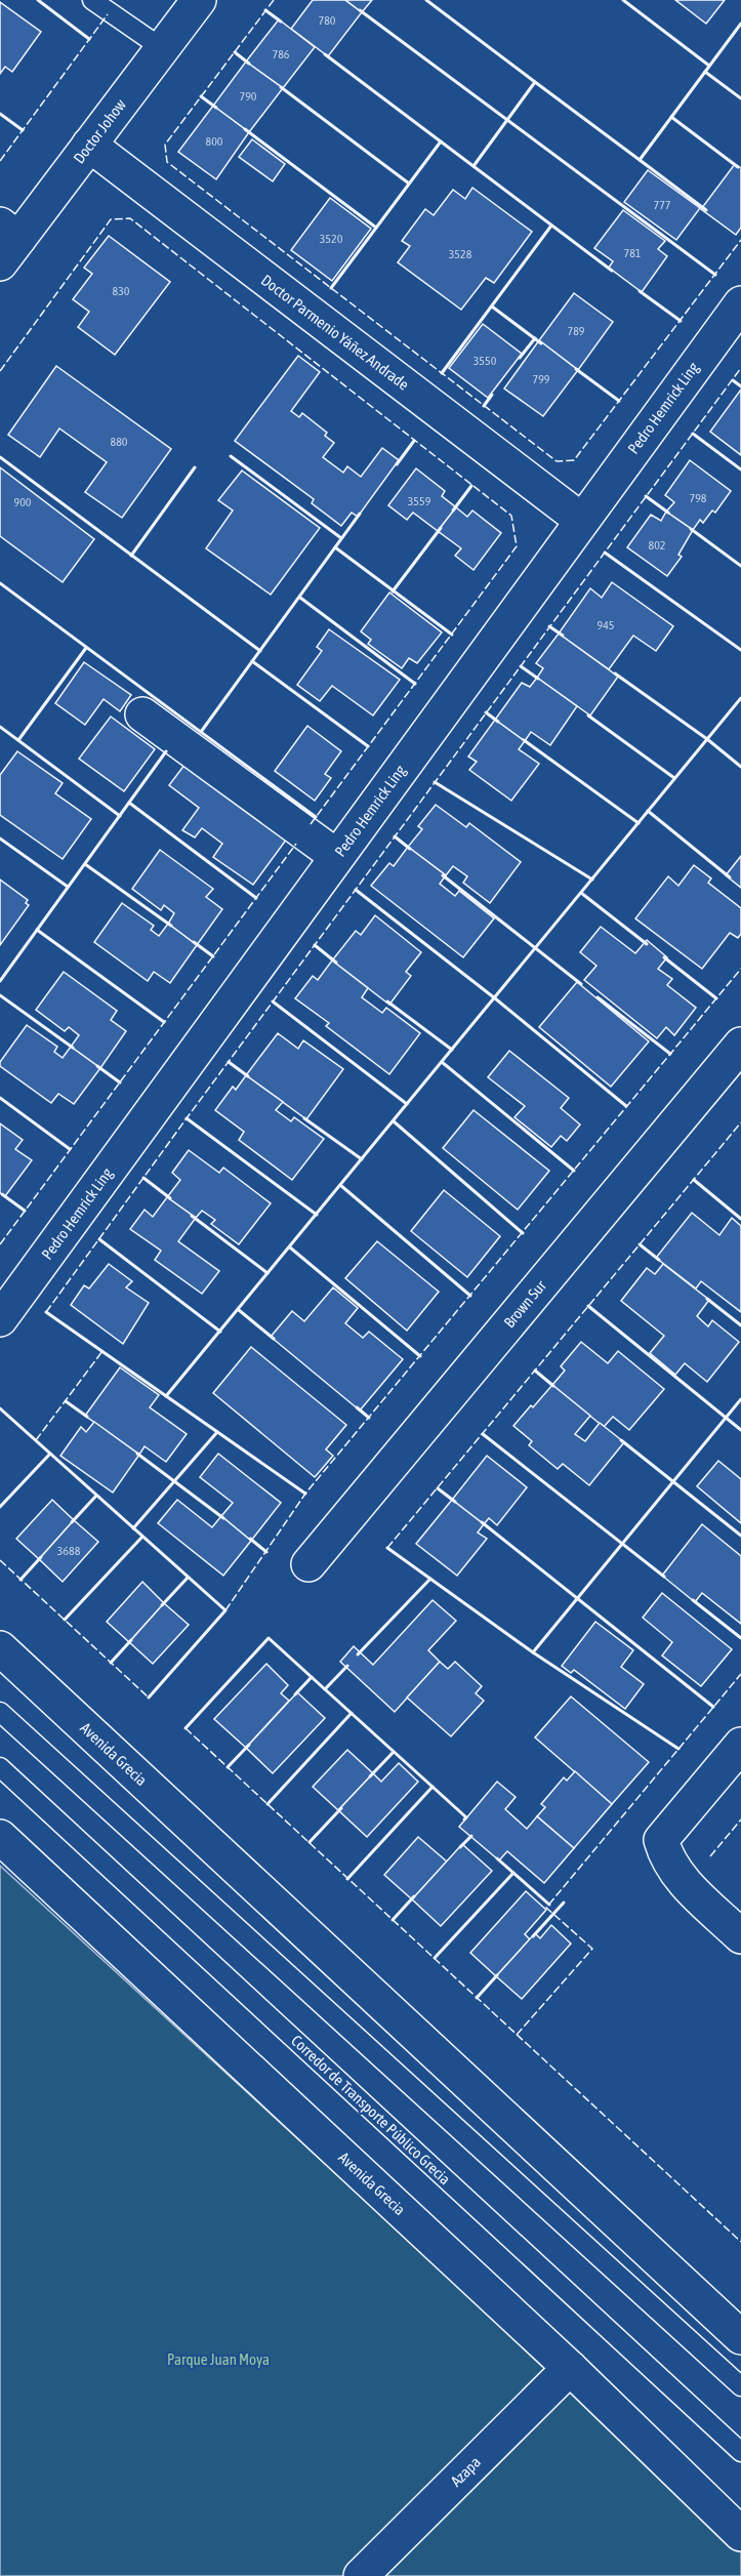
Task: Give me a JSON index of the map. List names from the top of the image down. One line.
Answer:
{"streets":{"street":["Doctor Johow","Doctor Parmenio Yáñez Andrade","Pedro Hemrick Ling","Brown Sur","Avenida Grecia","Azapa"],"lane":["Corredor de Transporte Público Grecia"]},"crossings":[["Doctor Johow","Doctor Parmenio Yáñez Andrade"],["Doctor Parmenio Yáñez Andrade","Pedro Hemrick Ling"],["Avenida Grecia","Azapa"]],"parks":["Parque Juan Moya"],"house_numbers":["780","786","790","800","777","3520","781","3528","830","789","3550","799","880","798","3559","900","802","945","3688"]}
